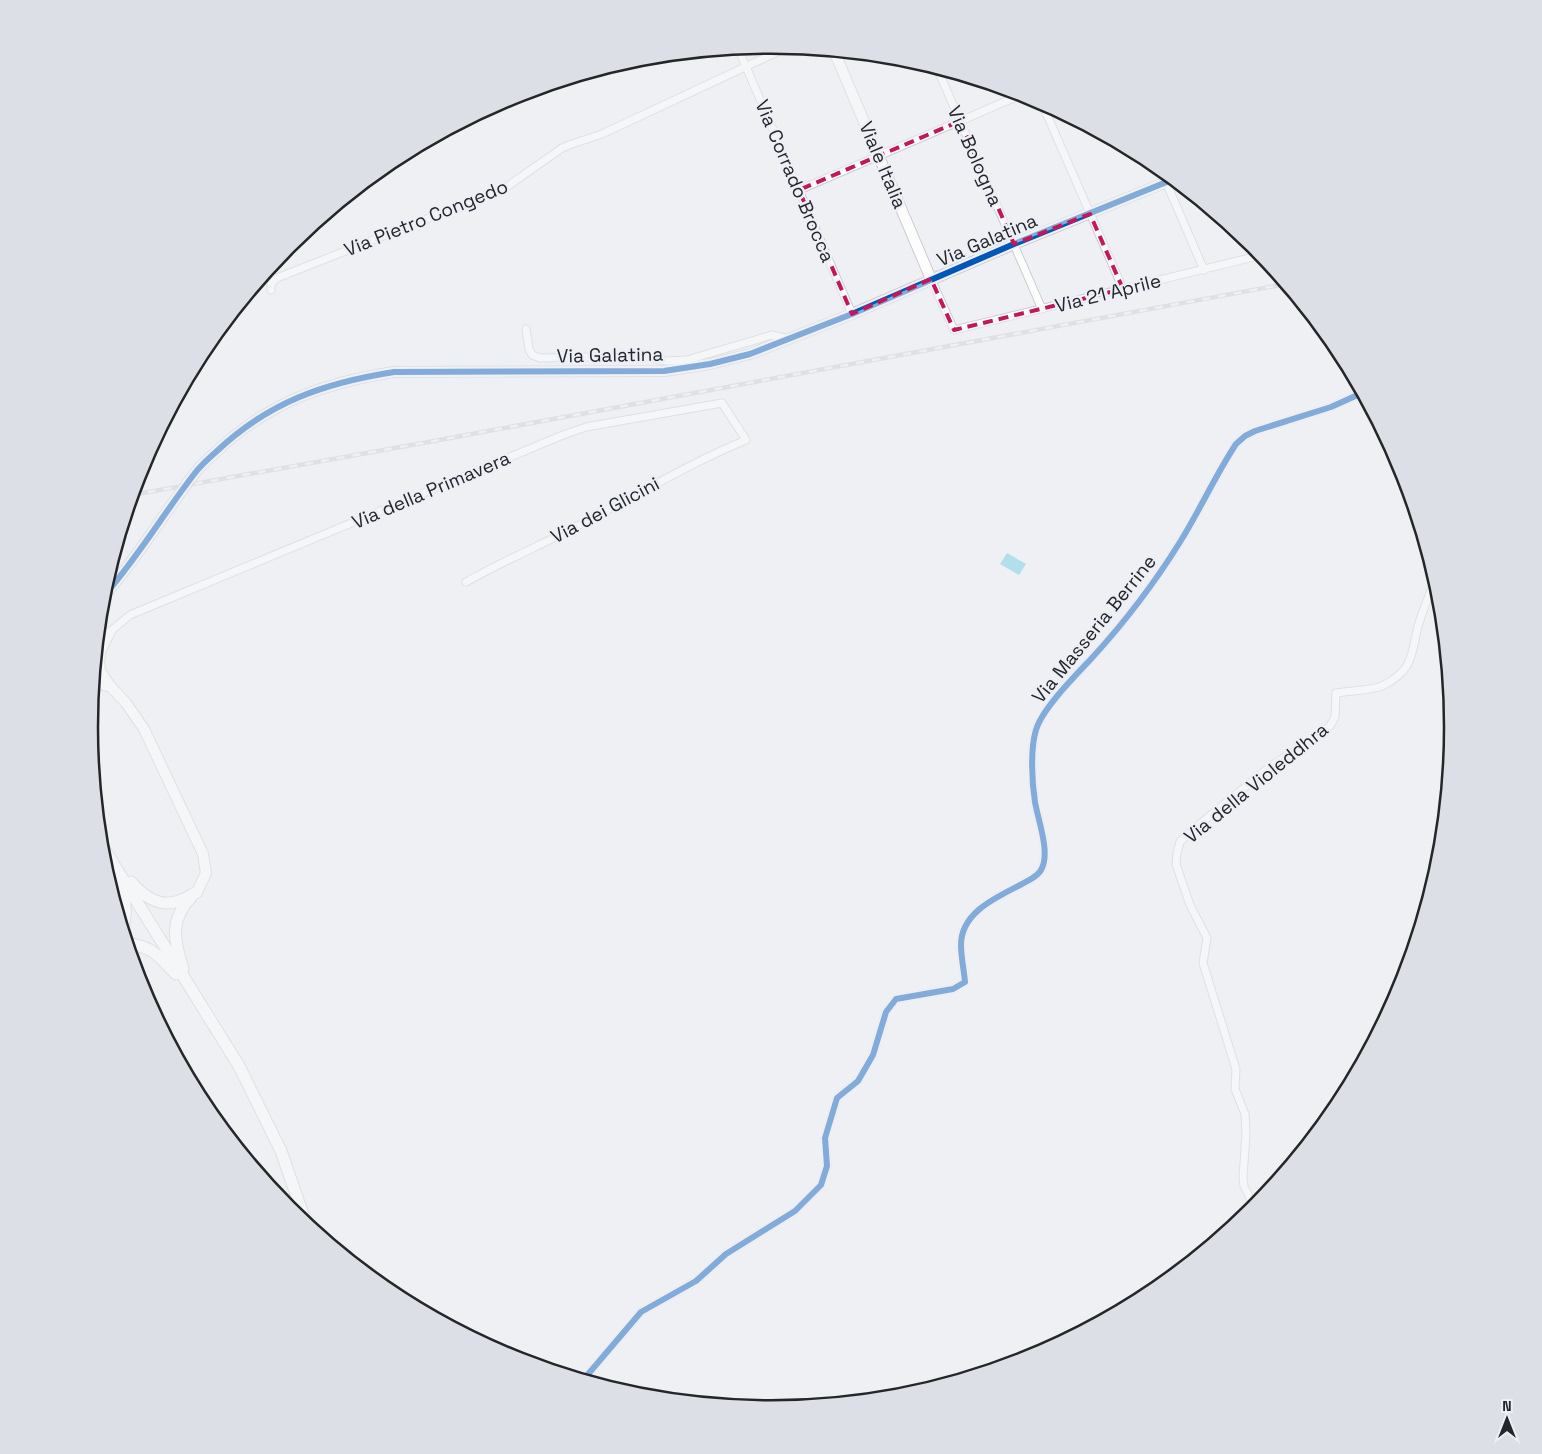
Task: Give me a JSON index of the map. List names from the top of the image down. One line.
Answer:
{"streets":{"street":["Via Bologna","Viale Italia","Via Corrado Brocca","Via Pietro Congedo","Via Galatina","Via 21 Aprile","Via della Primavera","Via dei Glicini","Via Masseria Berrine","Via della Violeddhra"]},"crossings":[["Via Bologna","Via Galatina"],["Via Bologna","Via 21 Aprile"],["Viale Italia","Via Galatina"],["Viale Italia","Via 21 Aprile"],["Via Corrado Brocca","Via Pietro Congedo"],["Via Corrado Brocca","Via Galatina"],["Via Galatina","Via 21 Aprile"],["Via della Primavera","Via dei Glicini"]],"north":"top"}
